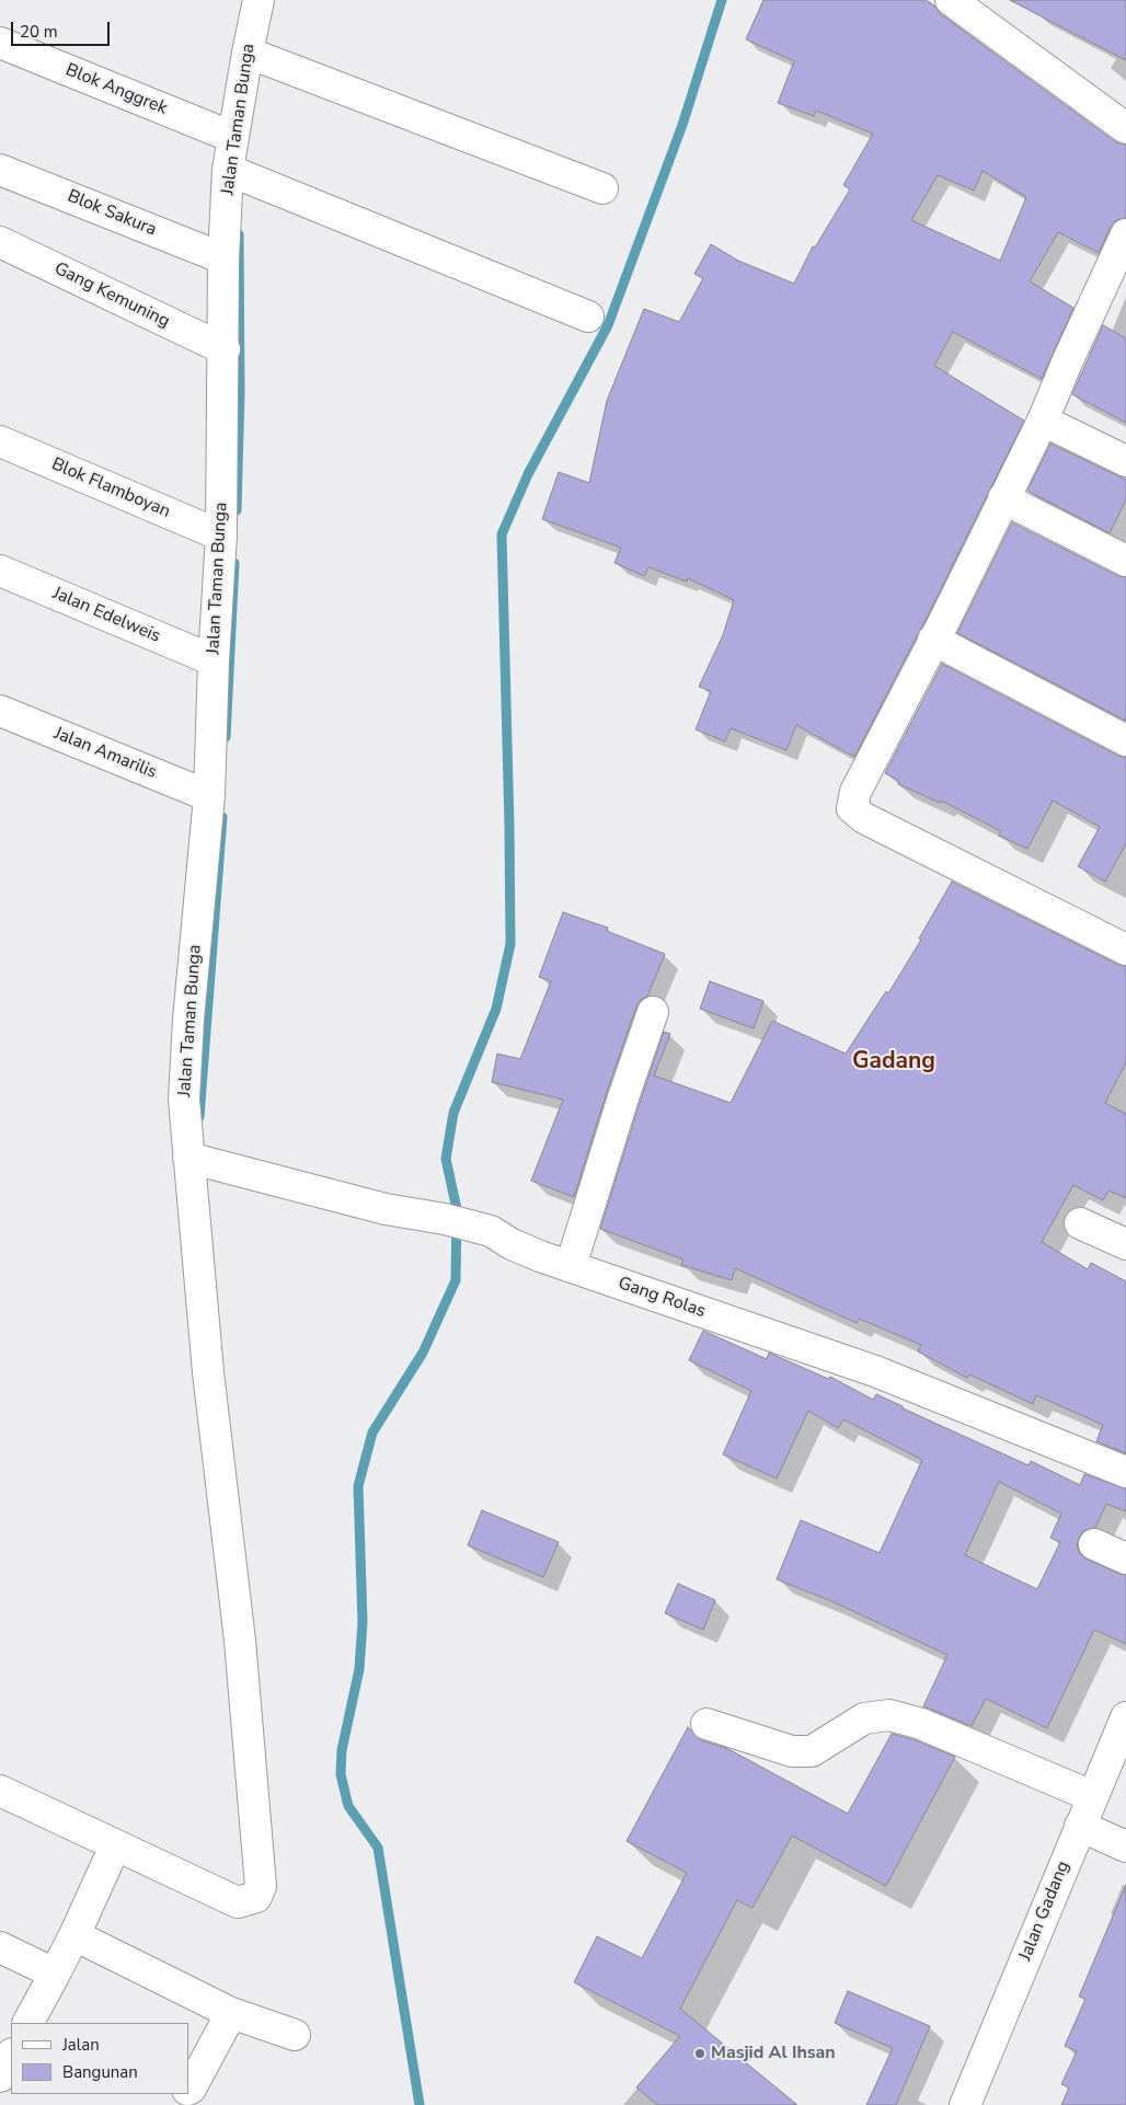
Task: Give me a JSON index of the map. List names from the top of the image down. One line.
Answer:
{"streets":{"main road":["Blok Anggrek","Jalan Taman Bunga","Blok Sakura","Gang Kemuning","Blok Flamboyan","Jalan Edelweis","Jalan Amarilis","Gang Rolas","Jalan Gadang"]},"crossings":[["Blok Anggrek","Jalan Taman Bunga"],["Jalan Taman Bunga","Blok Sakura"],["Jalan Taman Bunga","Gang Kemuning"],["Jalan Taman Bunga","Blok Flamboyan"],["Jalan Taman Bunga","Jalan Edelweis"],["Jalan Taman Bunga","Jalan Amarilis"],["Jalan Taman Bunga","Gang Rolas"]],"districts":["Gadang"],"places":["Masjid Al Ihsan"],"legend":["Jalan","Bangunan"],"scale_bar":"20 m"}
